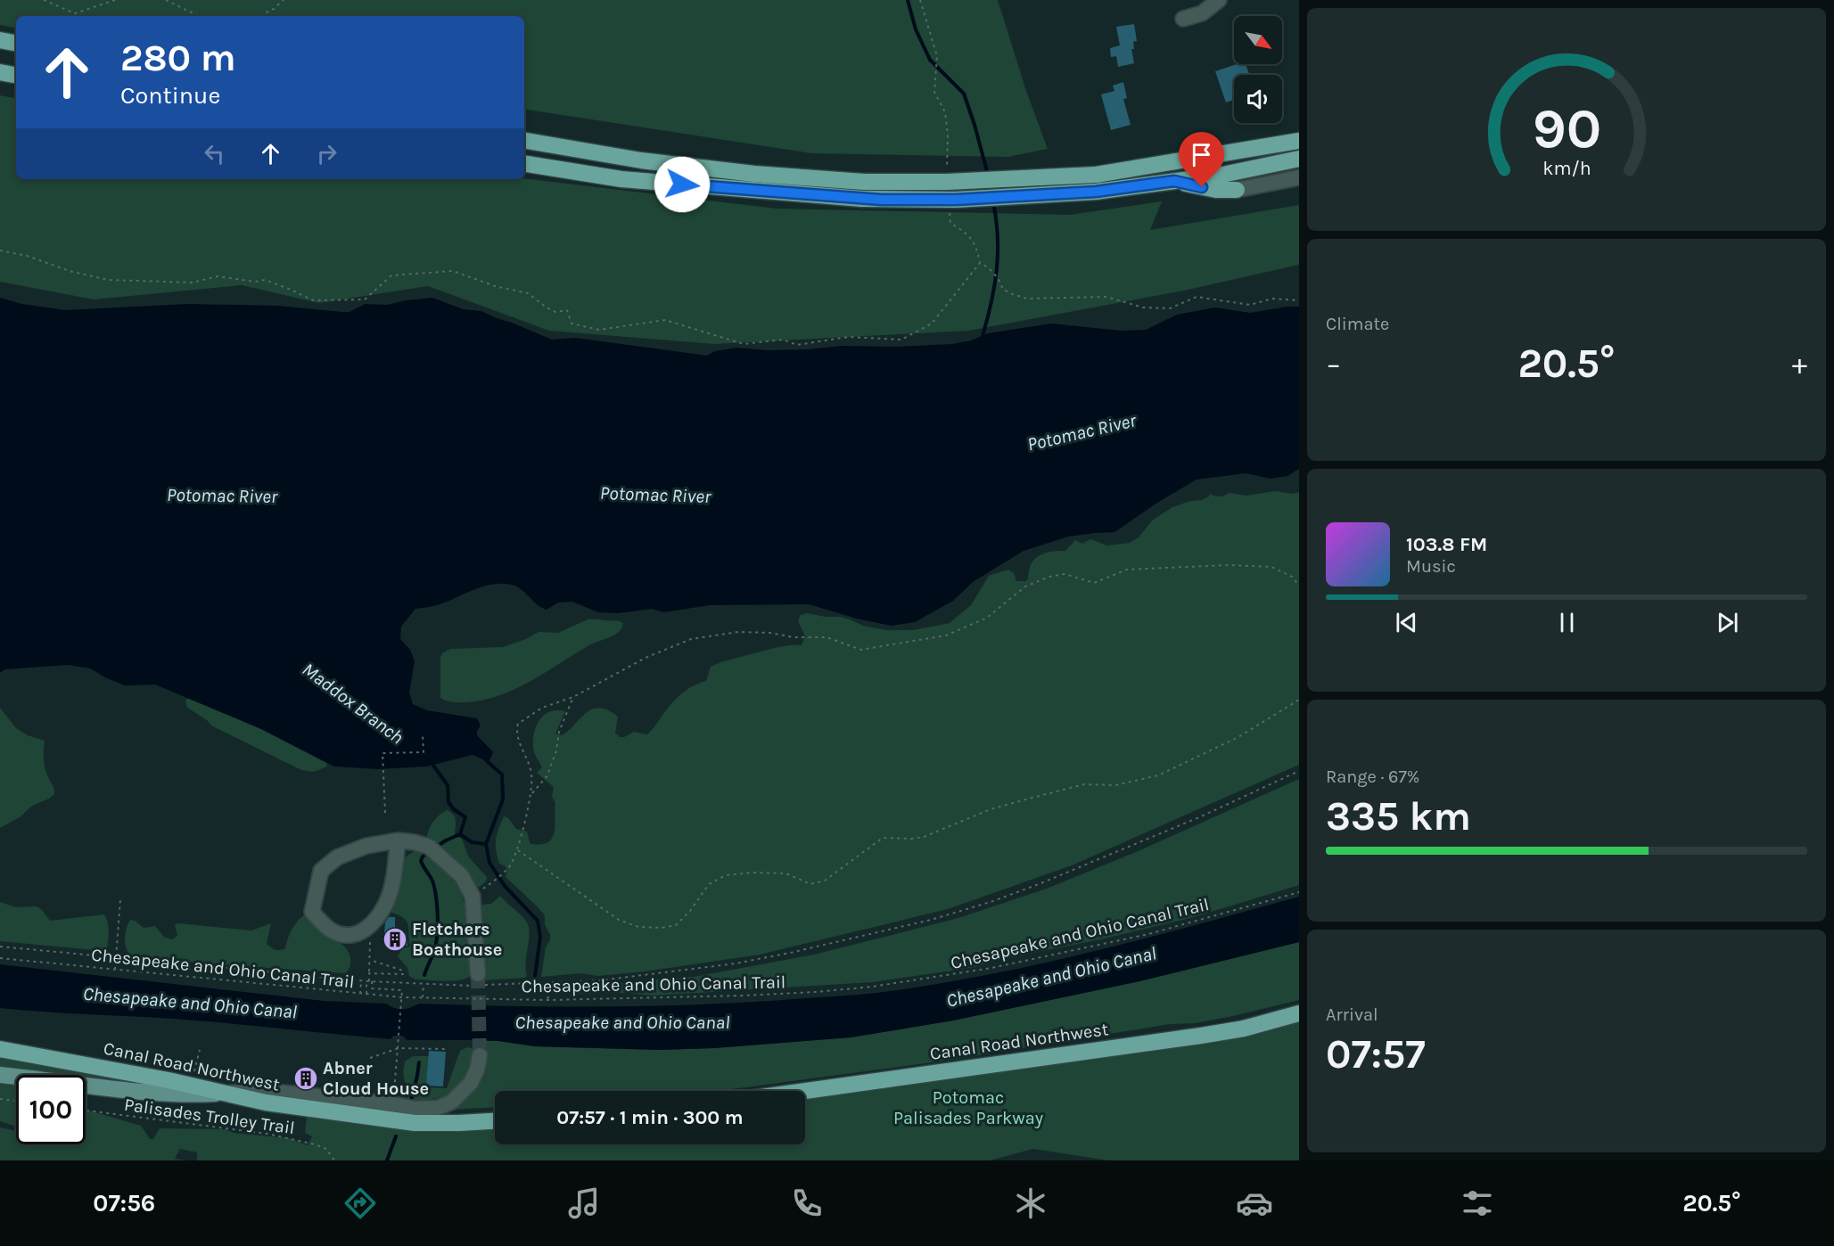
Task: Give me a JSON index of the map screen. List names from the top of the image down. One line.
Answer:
{"streets":{"highway":["Canal Road Northwest"],"path":["Chesapeake and Ohio Canal Trail","Palisades Trolley Trail"]},"water":["Potomac River","Maddox Branch","Chesapeake and Ohio Canal"],"parks":["Potomac Palisades Parkway"],"places":{"building":["Fletchers Boathouse","Abner Cloud House"]},"north":"bottom right","page":{"turn":["280 m","Continue"],"tile":["Climate",["Range · 67%","335 km"],["Arrival","07:57"]],"heat":["−","20.5°","+"],"song":["103.8 FM","Music"],"limit":"100","trip":"07:57 · 1 min · 300 m","tabs":["07:56","20.5°"],"gauge":["90","km/h"]}}
